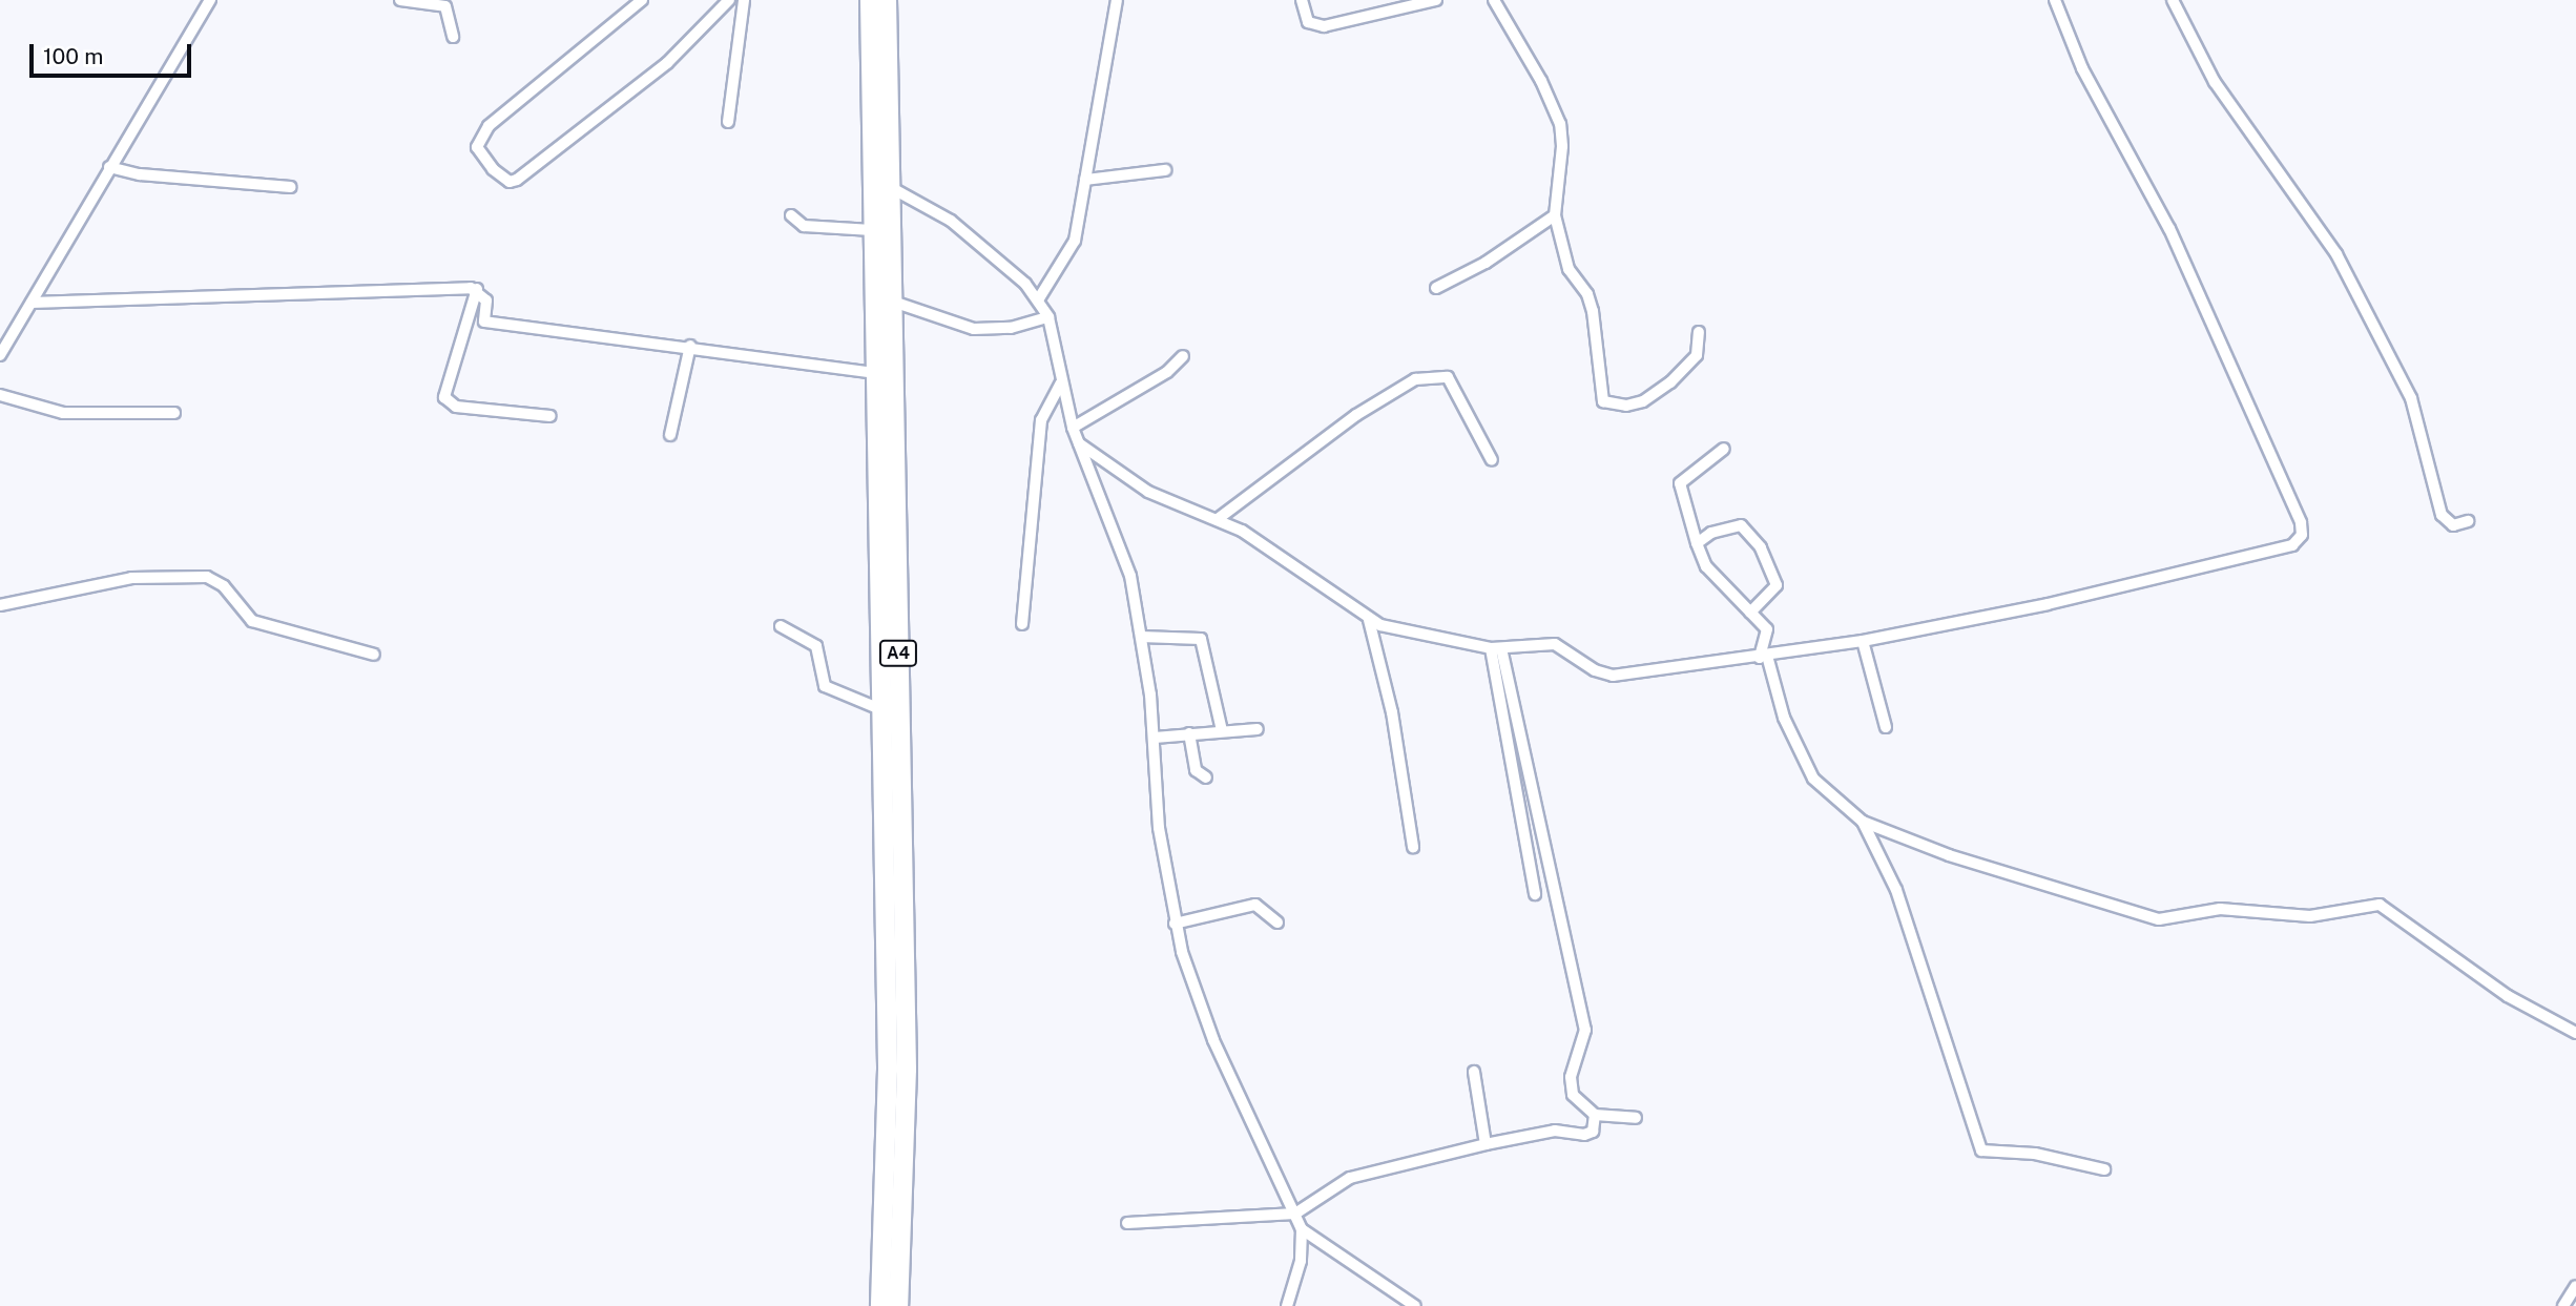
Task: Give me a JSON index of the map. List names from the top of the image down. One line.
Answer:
{"streets":{"highway":["A4"]},"scale_bar":"100 m"}
